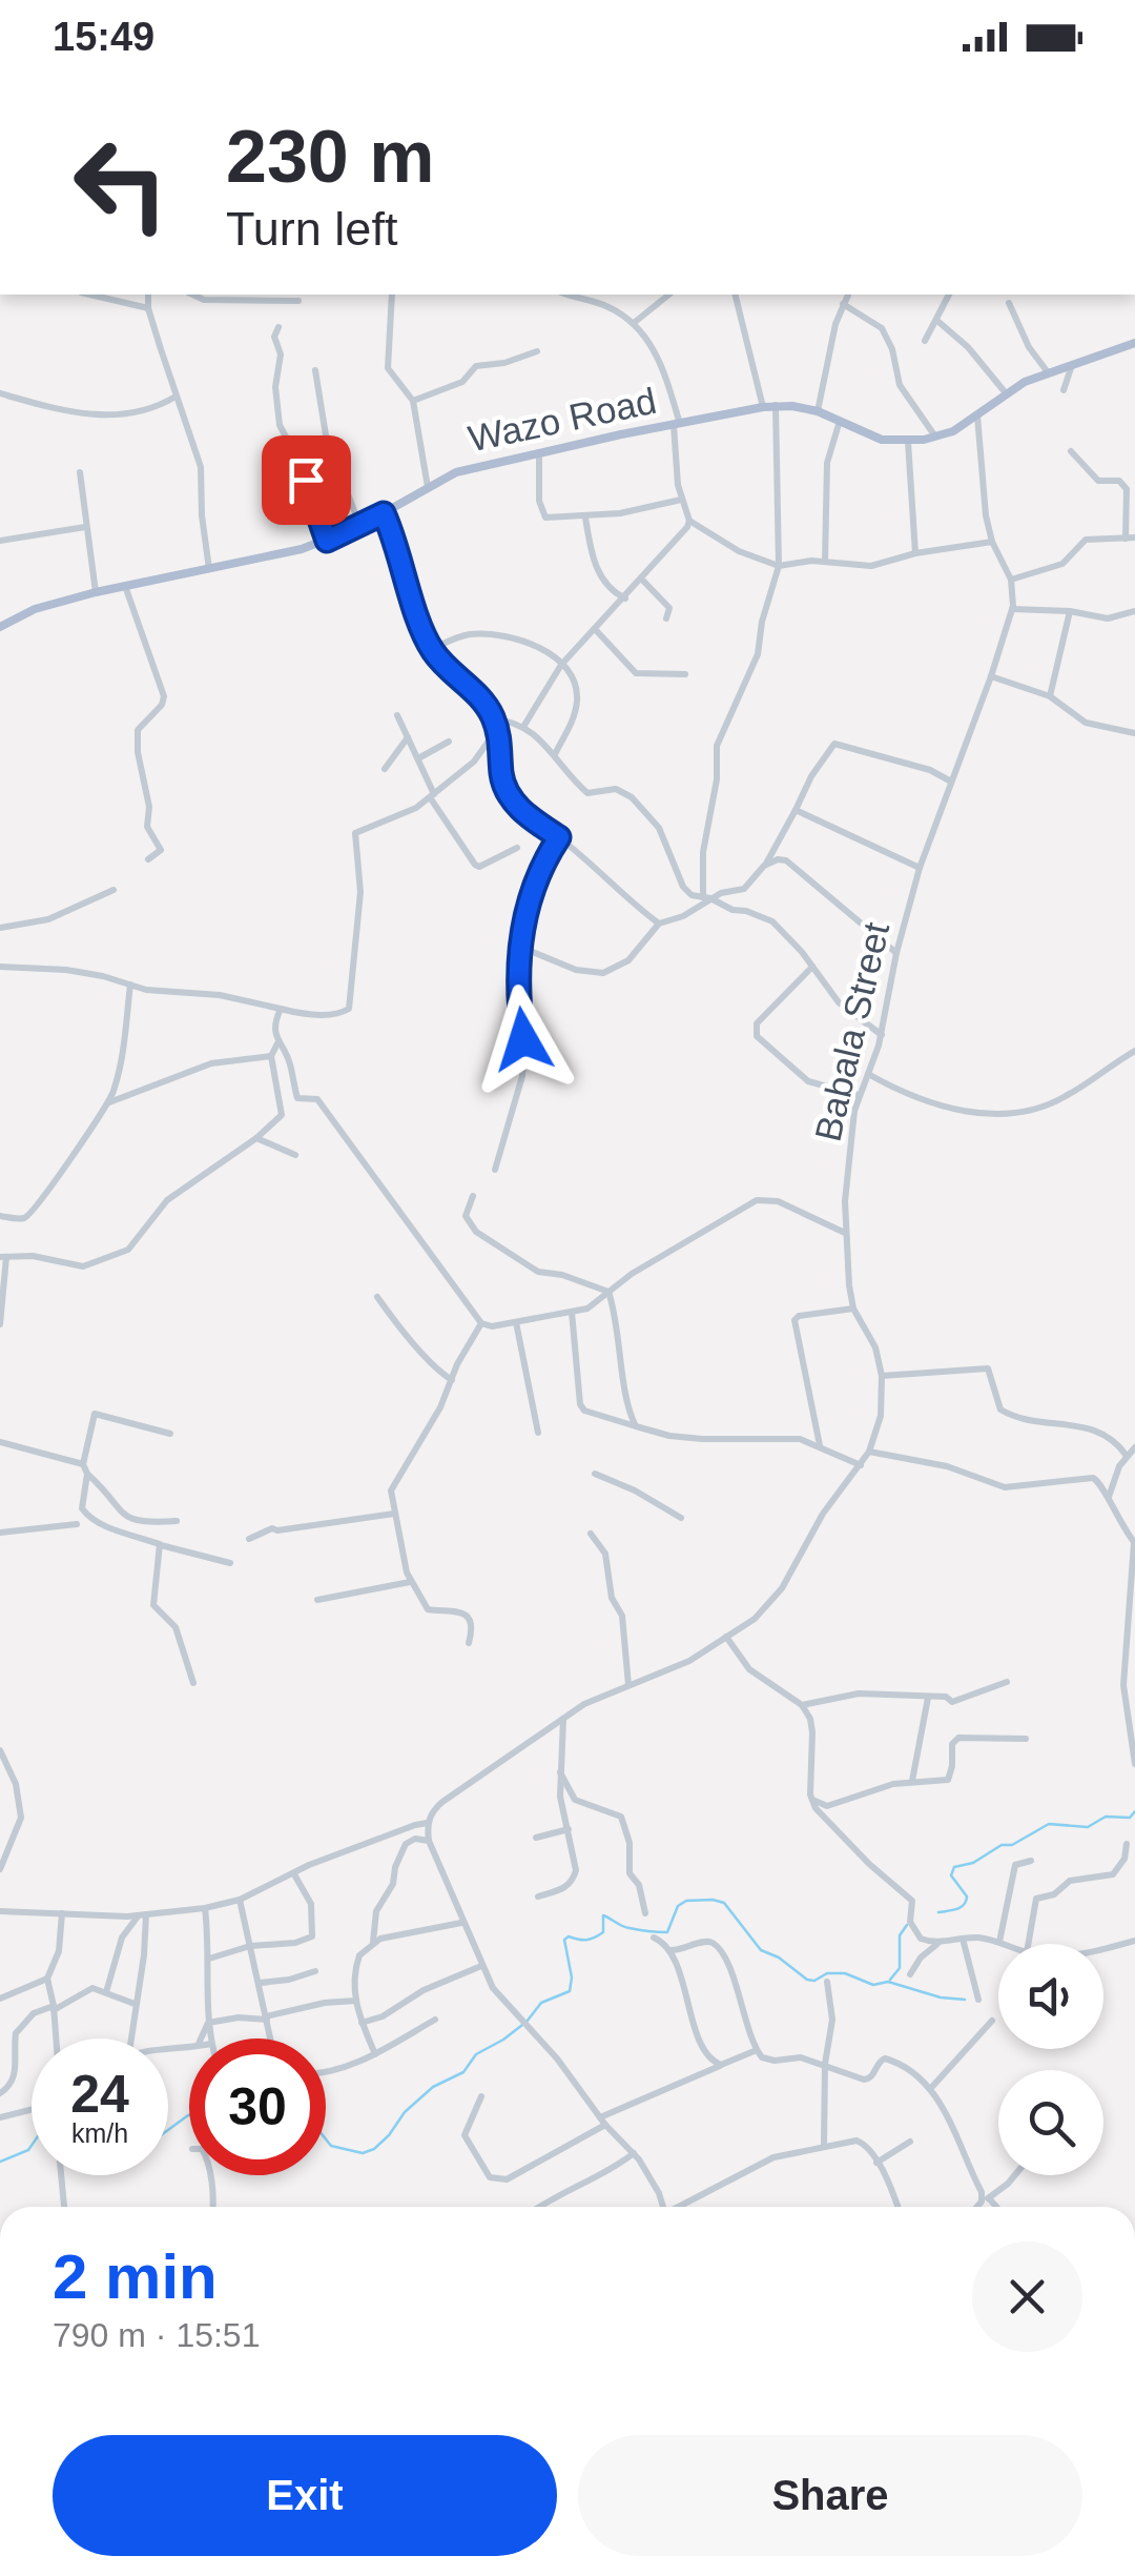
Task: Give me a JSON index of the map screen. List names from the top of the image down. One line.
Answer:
{"streets":{"main road":["Wazo Road"],"street":["Babala Street"]},"crossings":[["Wazo Road","Babala Street"]],"page":{"status":"15:49","turn":["230 m","Turn left"],"speed":"24 km/h","limit":"30","heading":["2 min","790 m · 15:51"],"buttons":["Exit","Share"]}}
